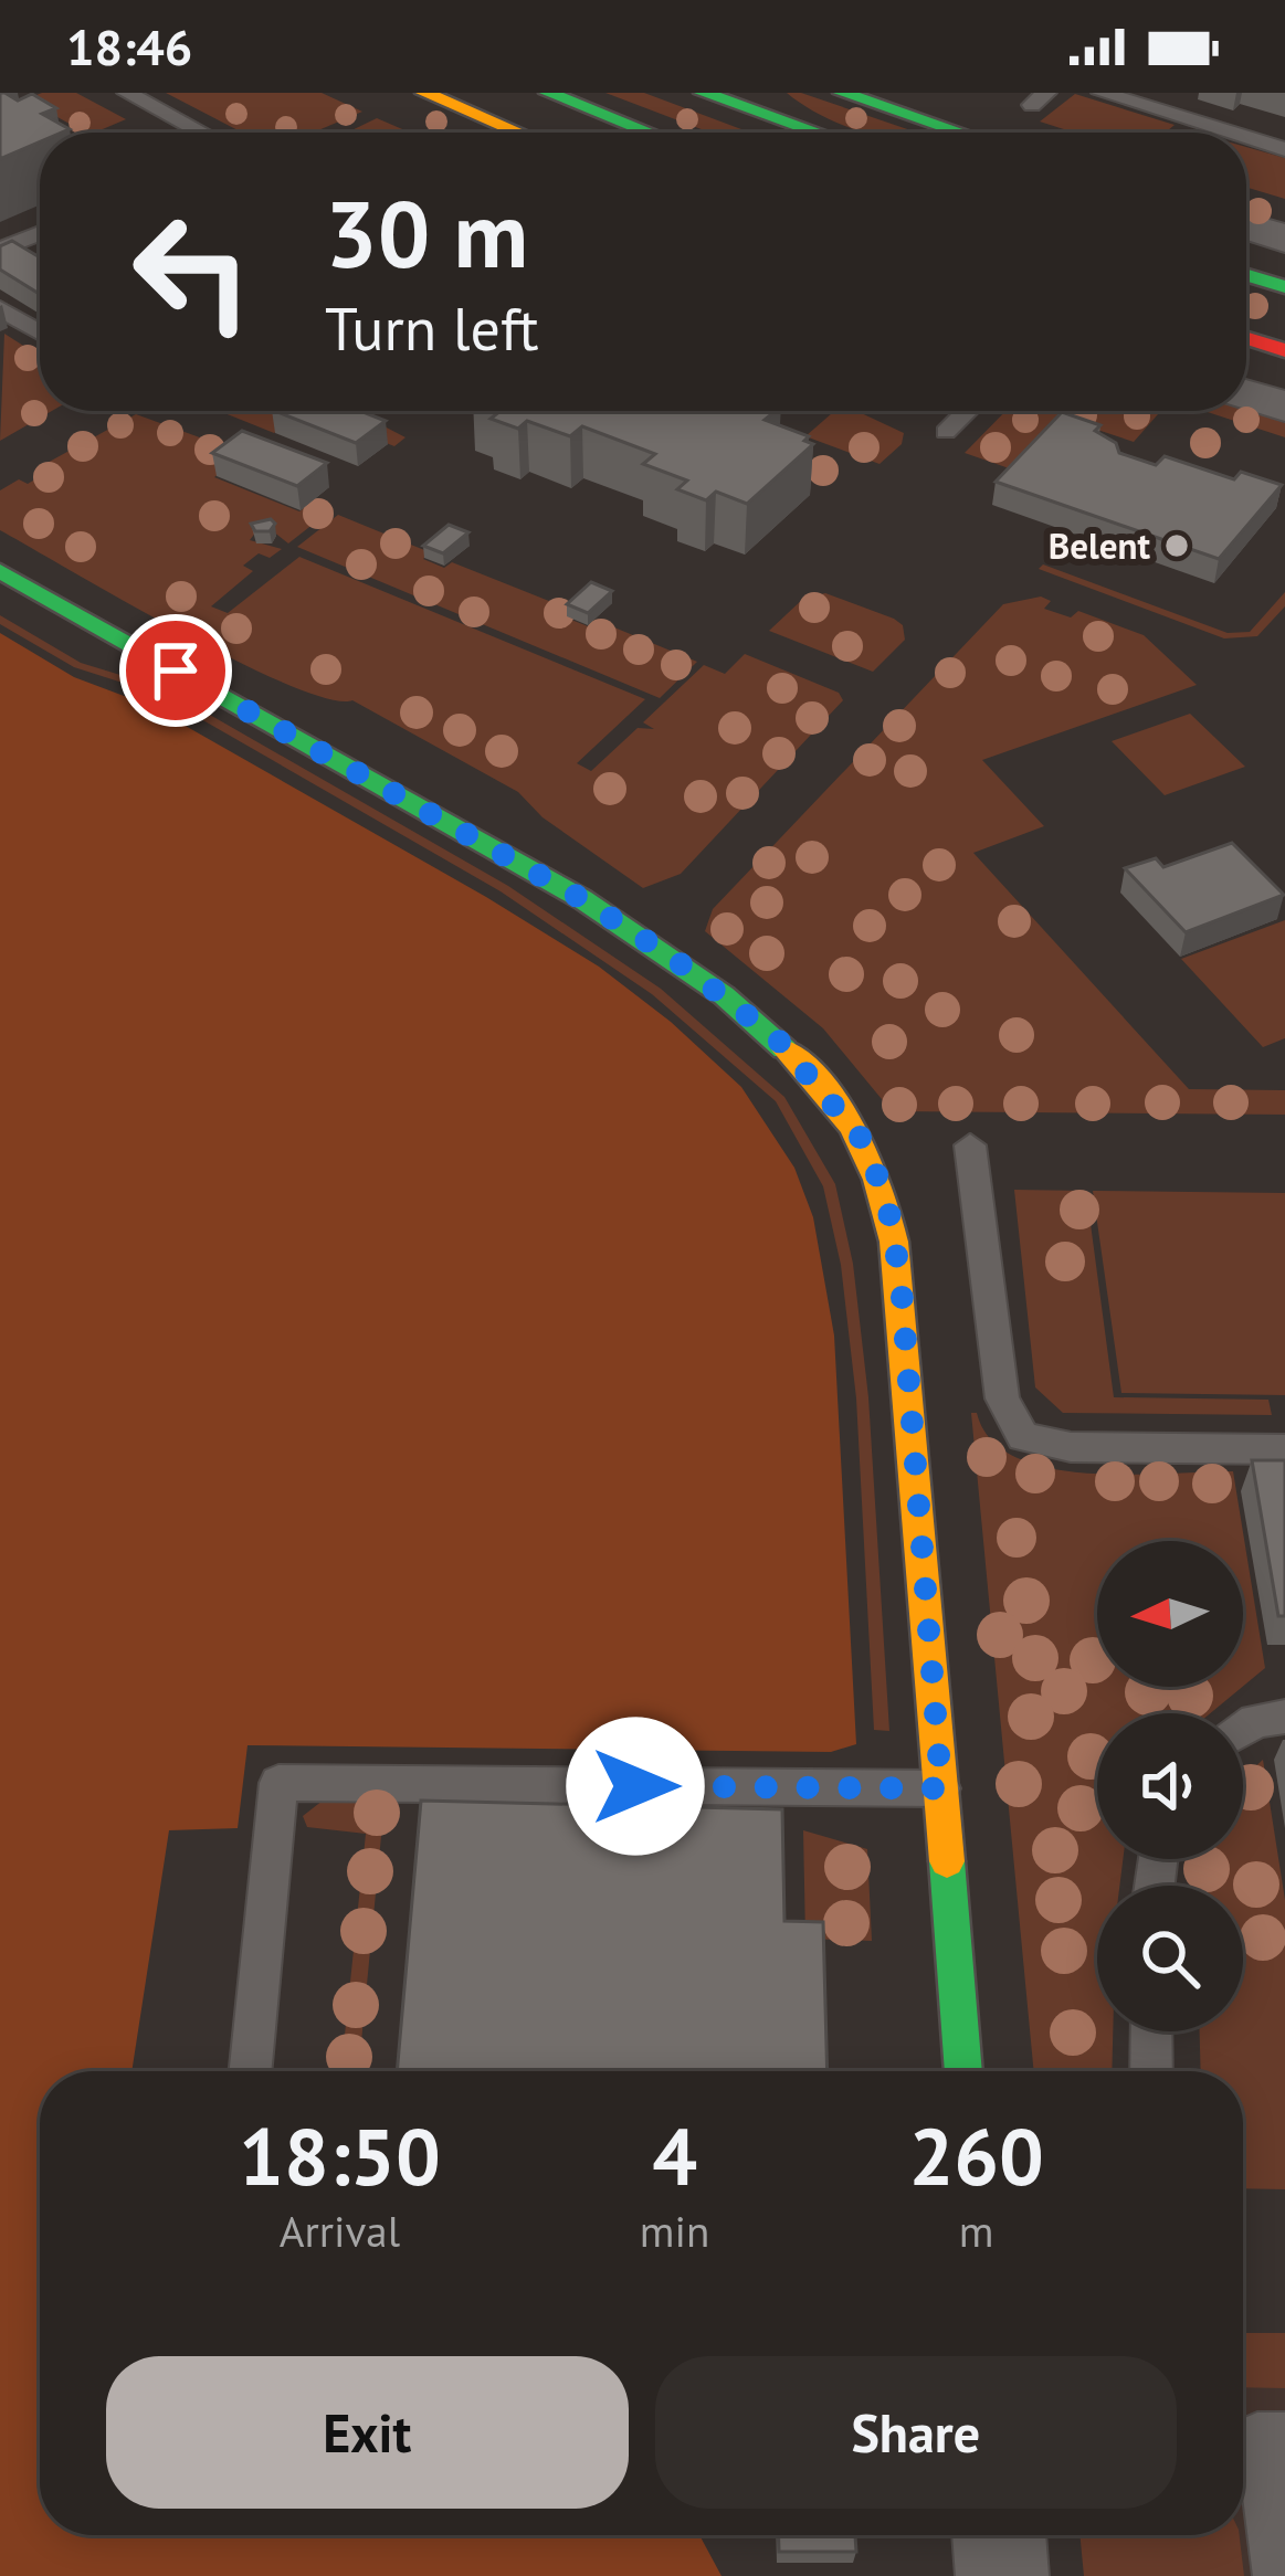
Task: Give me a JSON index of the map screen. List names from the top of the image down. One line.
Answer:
{"places":["Belent"],"north":"left","page":{"status":"18:46","turn":["30 m","Turn left"],"eta":["18:50","Arrival","4","min","260","m"],"buttons":["Exit","Share"]}}
